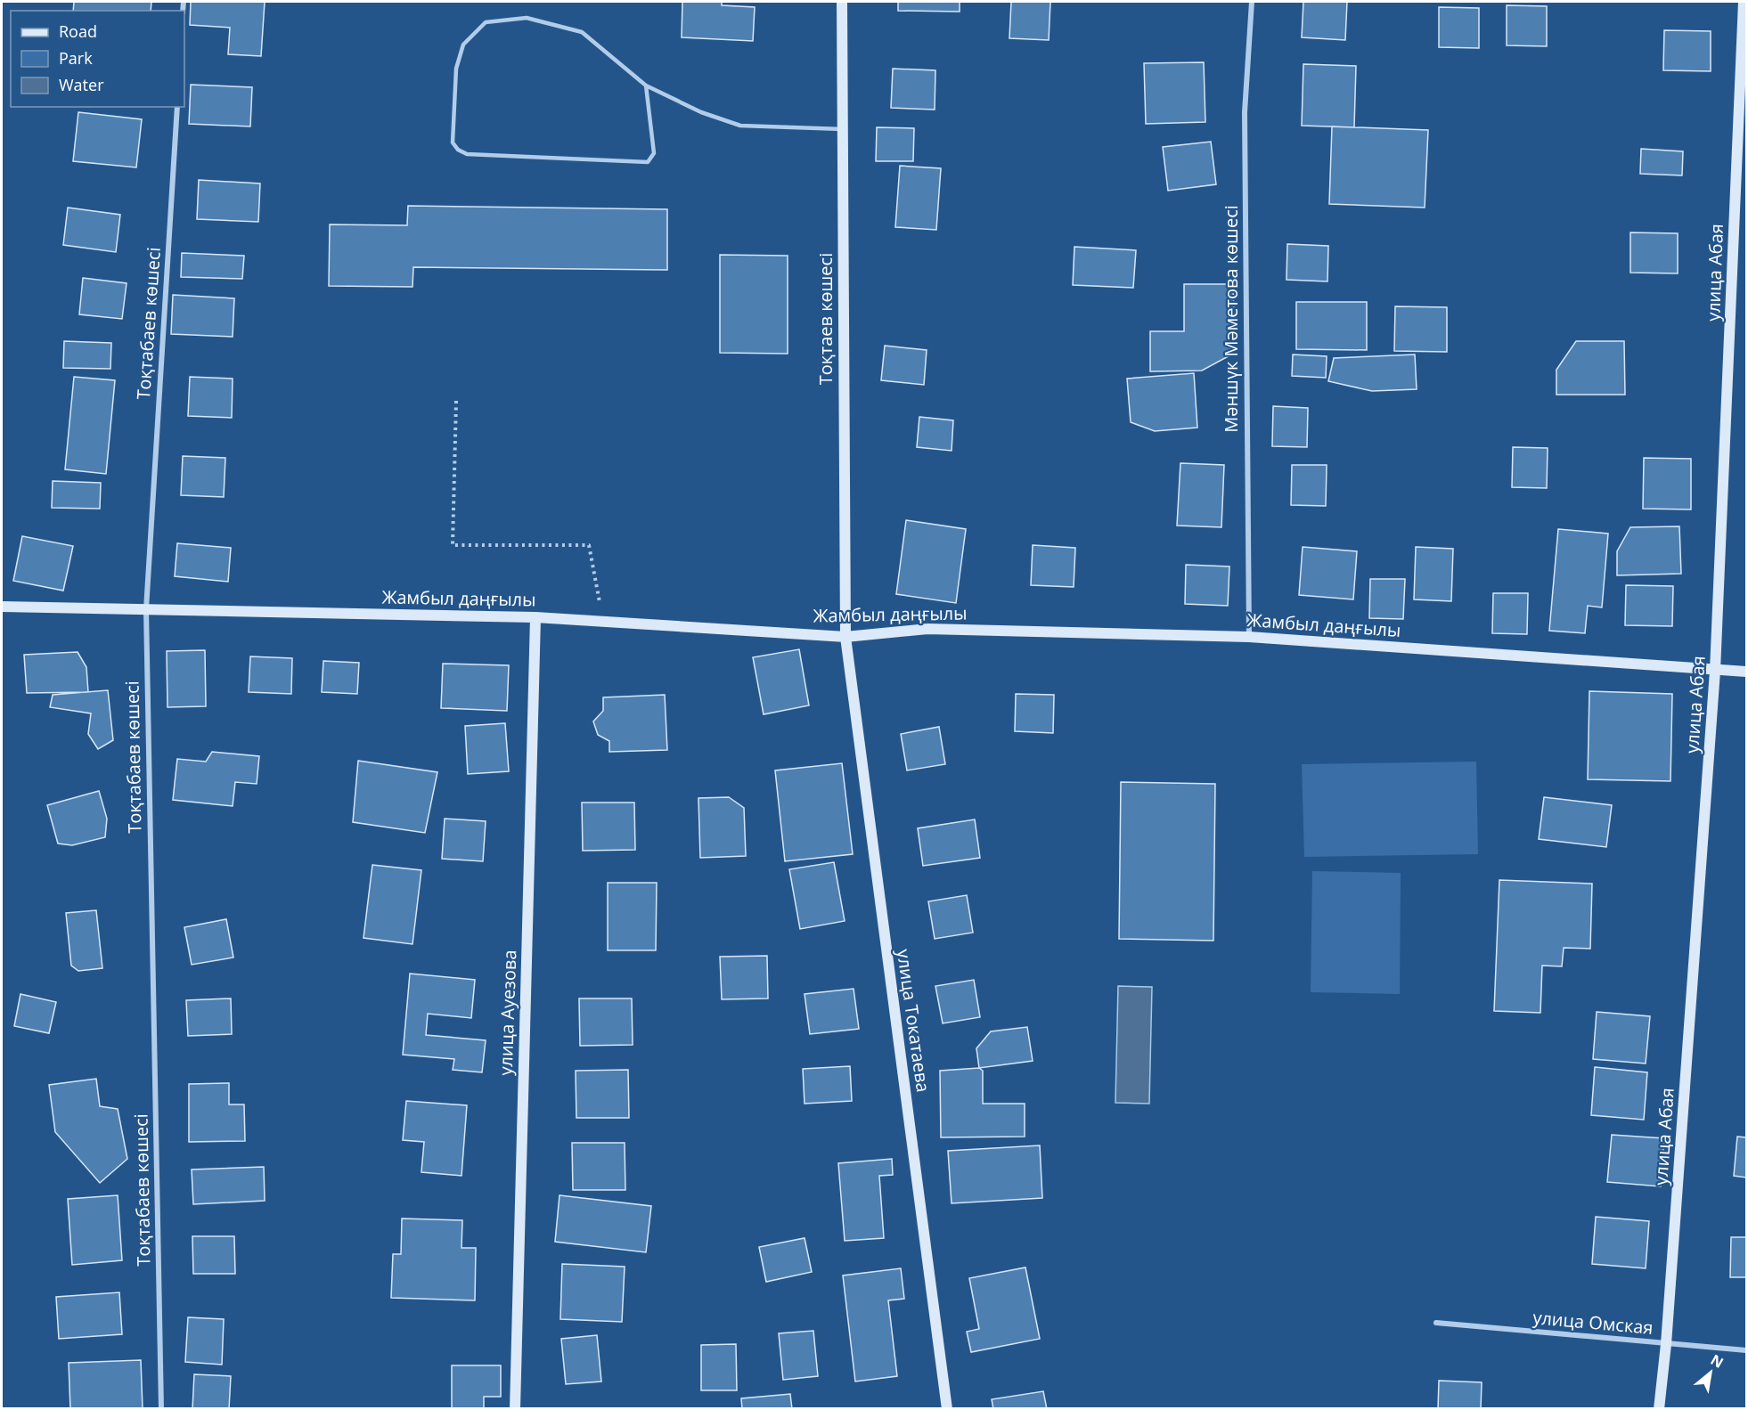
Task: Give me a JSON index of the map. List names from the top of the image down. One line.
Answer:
{"streets":{"street":["улица Абая","Тоқтаев көшесі","Мәншүк Мәметова көшесі","Тоқтабаев көшесі","Жамбыл даңғылы","улица Ауезова","улица Токатаева","улица Омская"]},"crossings":[["улица Абая","Жамбыл даңғылы"],["улица Абая","улица Омская"],["Тоқтаев көшесі","Жамбыл даңғылы"],["Тоқтаев көшесі","улица Токатаева"],["Мәншүк Мәметова көшесі","Жамбыл даңғылы"],["Тоқтабаев көшесі","Жамбыл даңғылы"],["Жамбыл даңғылы","улица Ауезова"],["Жамбыл даңғылы","улица Токатаева"]],"legend":["Road","Park","Water"],"north":"top right"}
